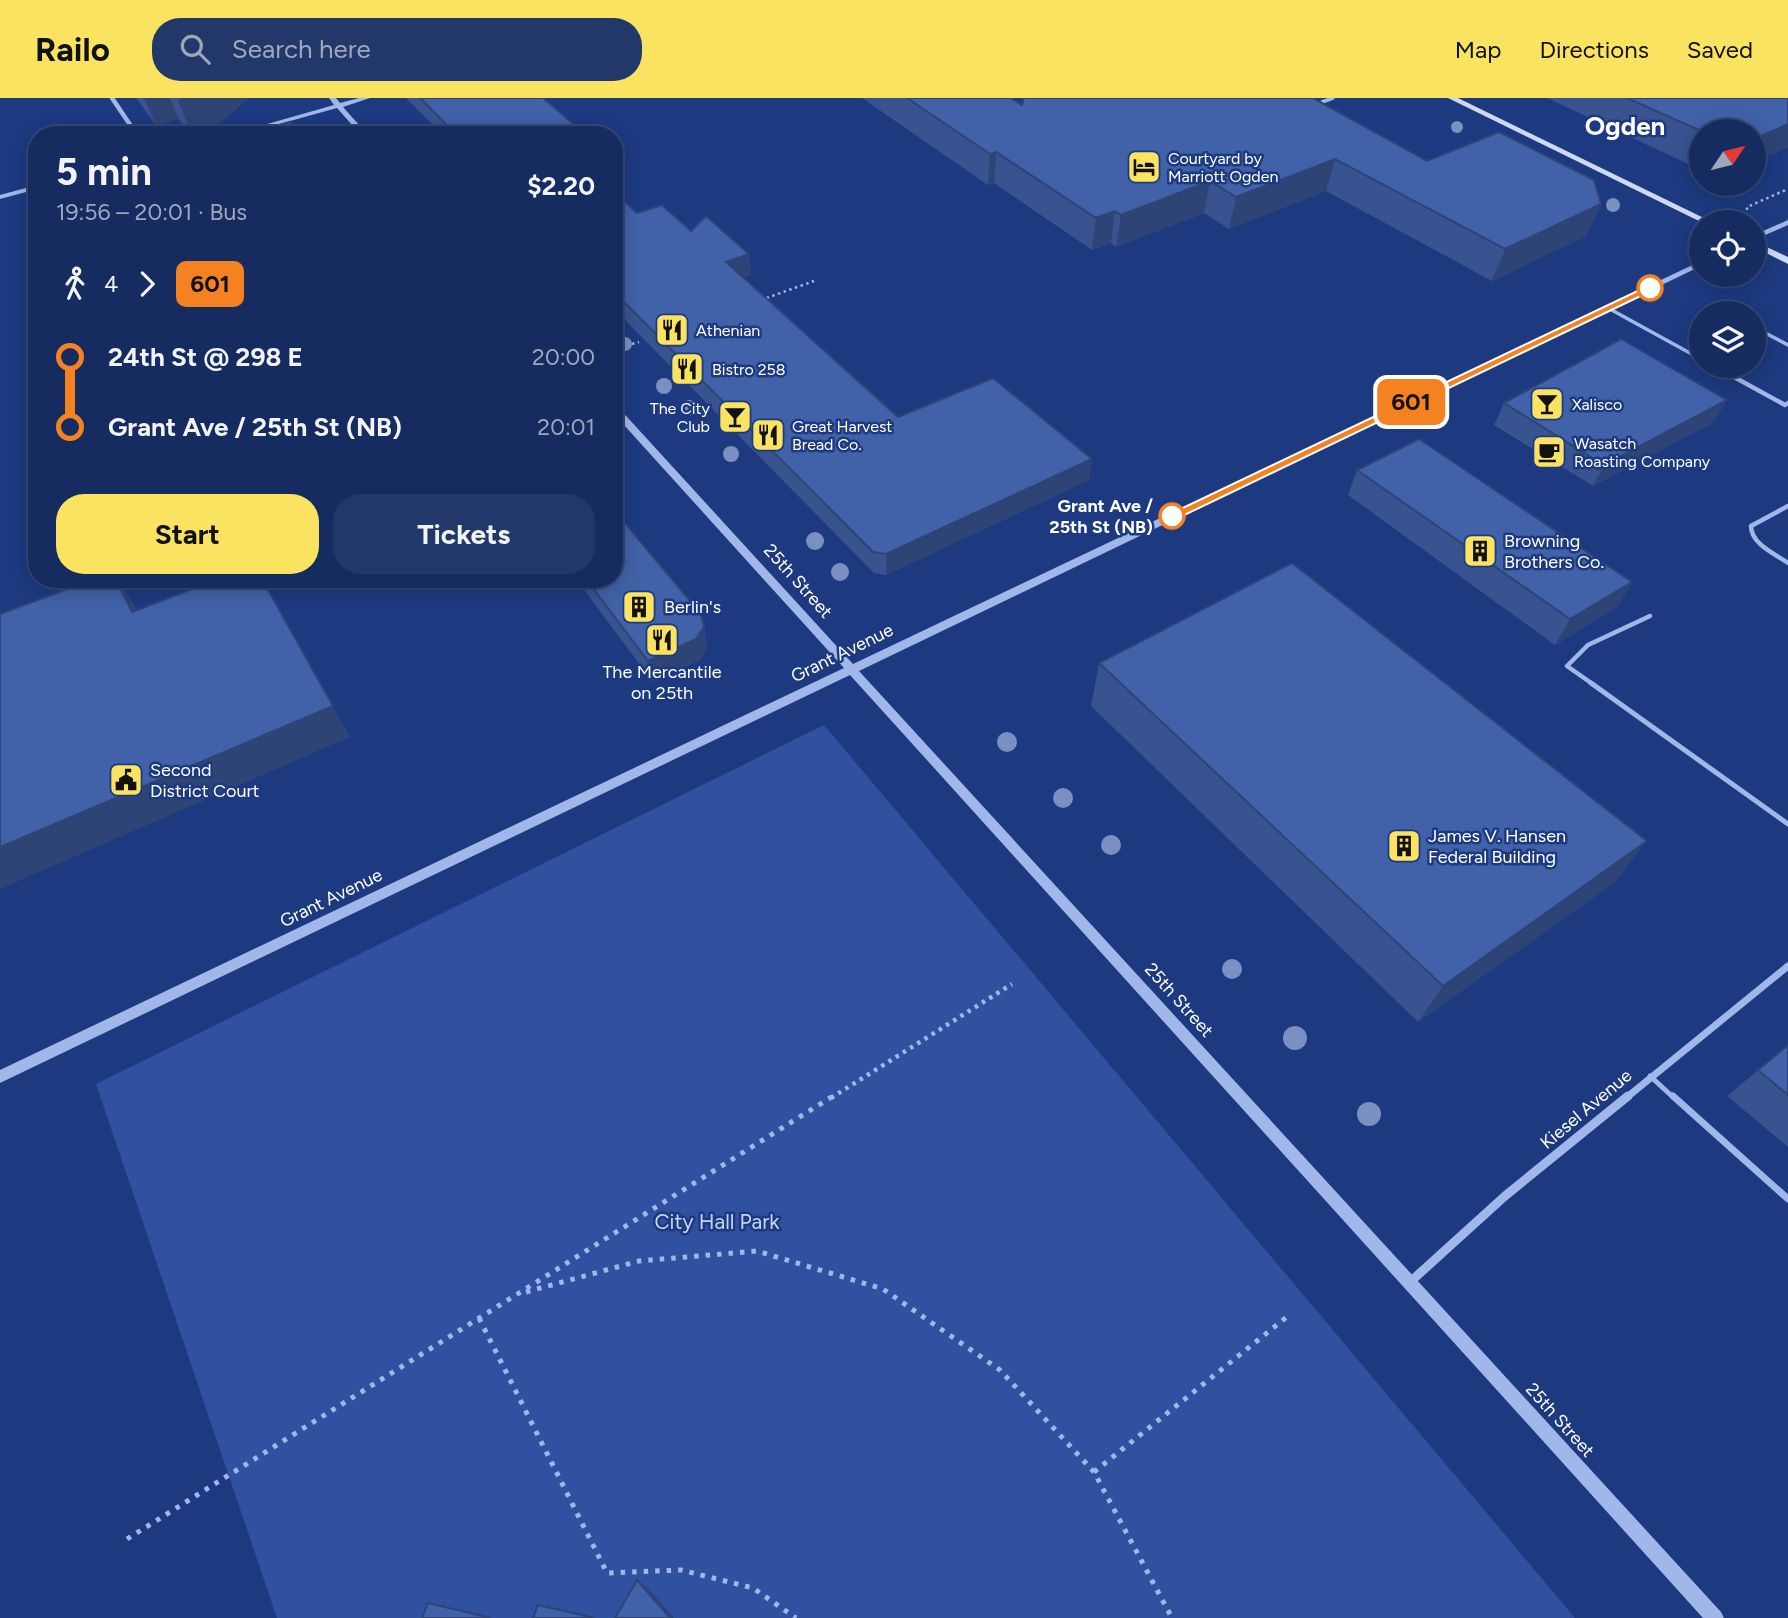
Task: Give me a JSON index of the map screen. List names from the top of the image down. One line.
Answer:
{"streets":{"street":["25th Street","Grant Avenue","Kiesel Avenue"]},"crossings":[["25th Street","Grant Avenue"],["25th Street","Kiesel Avenue"]],"districts":["Ogden"],"parks":["City Hall Park"],"places":{"hotel":["Courtyard by Marriott Ogden"],"restaurant":["Athenian","Bistro 258","Great Harvest Bread Co.","The Mercantile on 25th"],"bar":["Xalisco","The City Club"],"cafe":["Wasatch Roasting Company"],"other":["Grant Ave / 25th St (NB)"],"building":["Browning Brothers Co.","Berlin's","James V. Hansen Federal Building"],"public building":["Second District Court"]},"lines":["bus line 601"],"north":"top right","page":{"header":"Railo","search":"Search here","nav":["Map","Directions","Saved"],"on_map":"601","heading":["5 min","19:56 – 20:01 · Bus","$2.20"],"legs":["4","601"],"list":[{"name":"24th St @ 298 E","value":"20:00"},{"name":"Grant Ave / 25th St (NB)","value":"20:01"}],"buttons":["Start","Tickets"]}}
